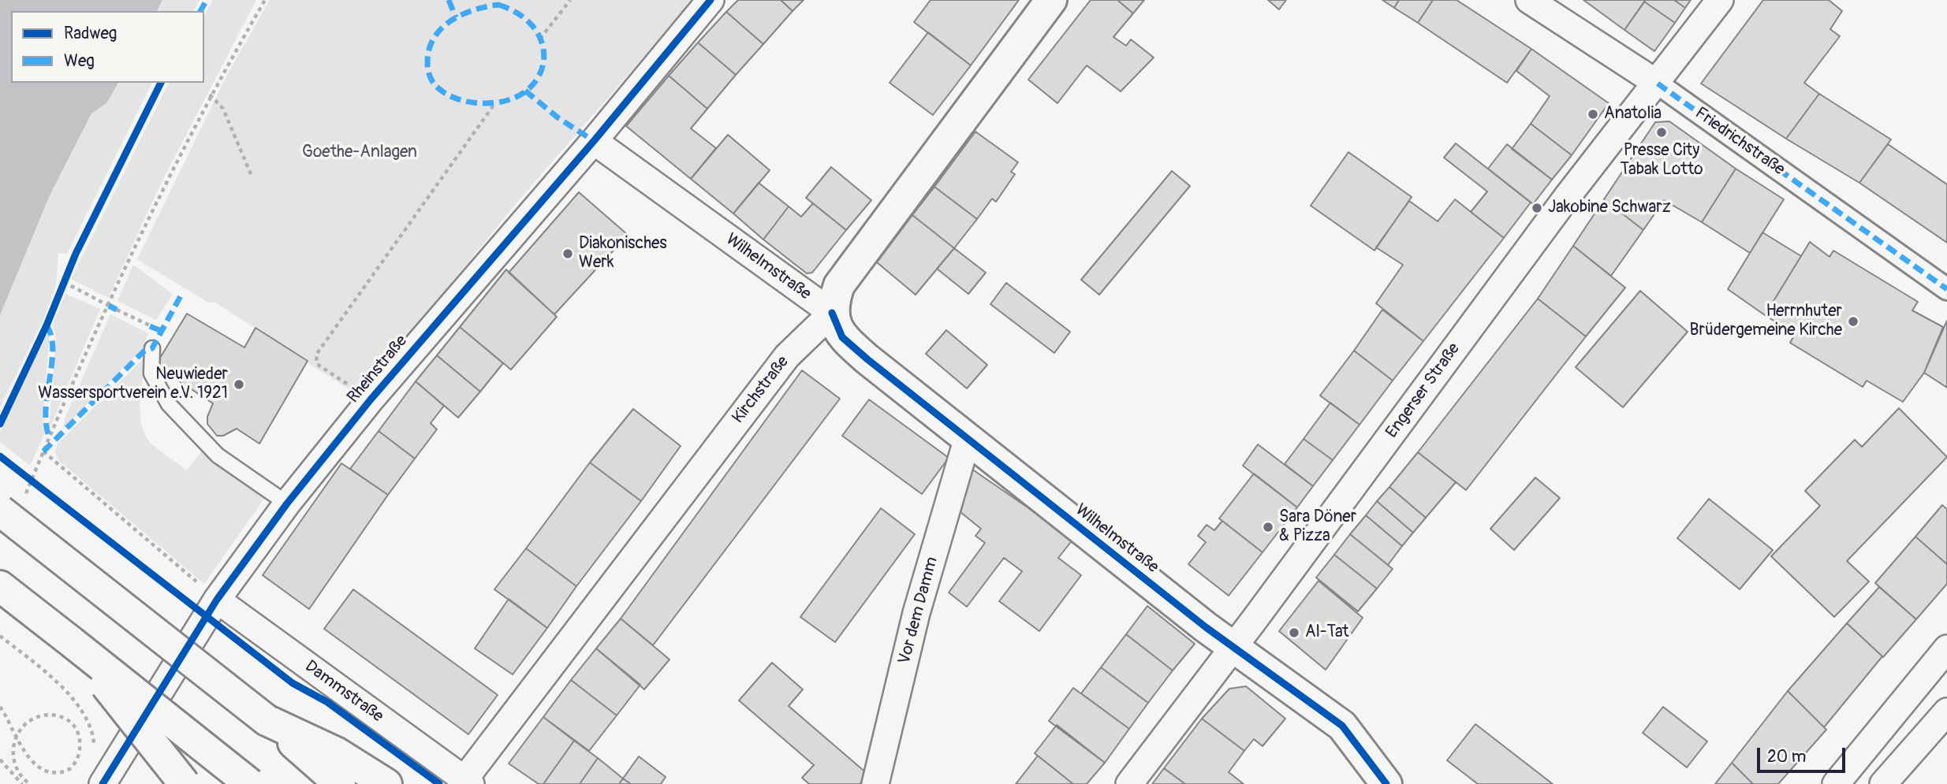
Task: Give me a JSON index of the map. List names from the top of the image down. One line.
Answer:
{"streets":{"main road":["Wilhelmstraße"],"street":["Friedrichstraße","Rheinstraße","Kirchstraße","Engerser Straße","Vor dem Damm","Dammstraße"]},"crossings":[["Friedrichstraße","Engerser Straße"],["Wilhelmstraße","Rheinstraße"],["Wilhelmstraße","Kirchstraße"],["Wilhelmstraße","Engerser Straße"],["Wilhelmstraße","Vor dem Damm"],["Rheinstraße","Dammstraße"],["Kirchstraße","Dammstraße"]],"parks":["Goethe-Anlagen"],"places":["Anatolia","Presse City Tabak Lotto","Jakobine Schwarz","Diakonisches Werk","Herrnhuter Brüdergemeine Kirche","Neuwieder Wassersportverein e.V. 1921","Sara Döner & Pizza","Al-Tat"],"legend":["Radweg","Weg"],"scale_bar":"20 m"}
